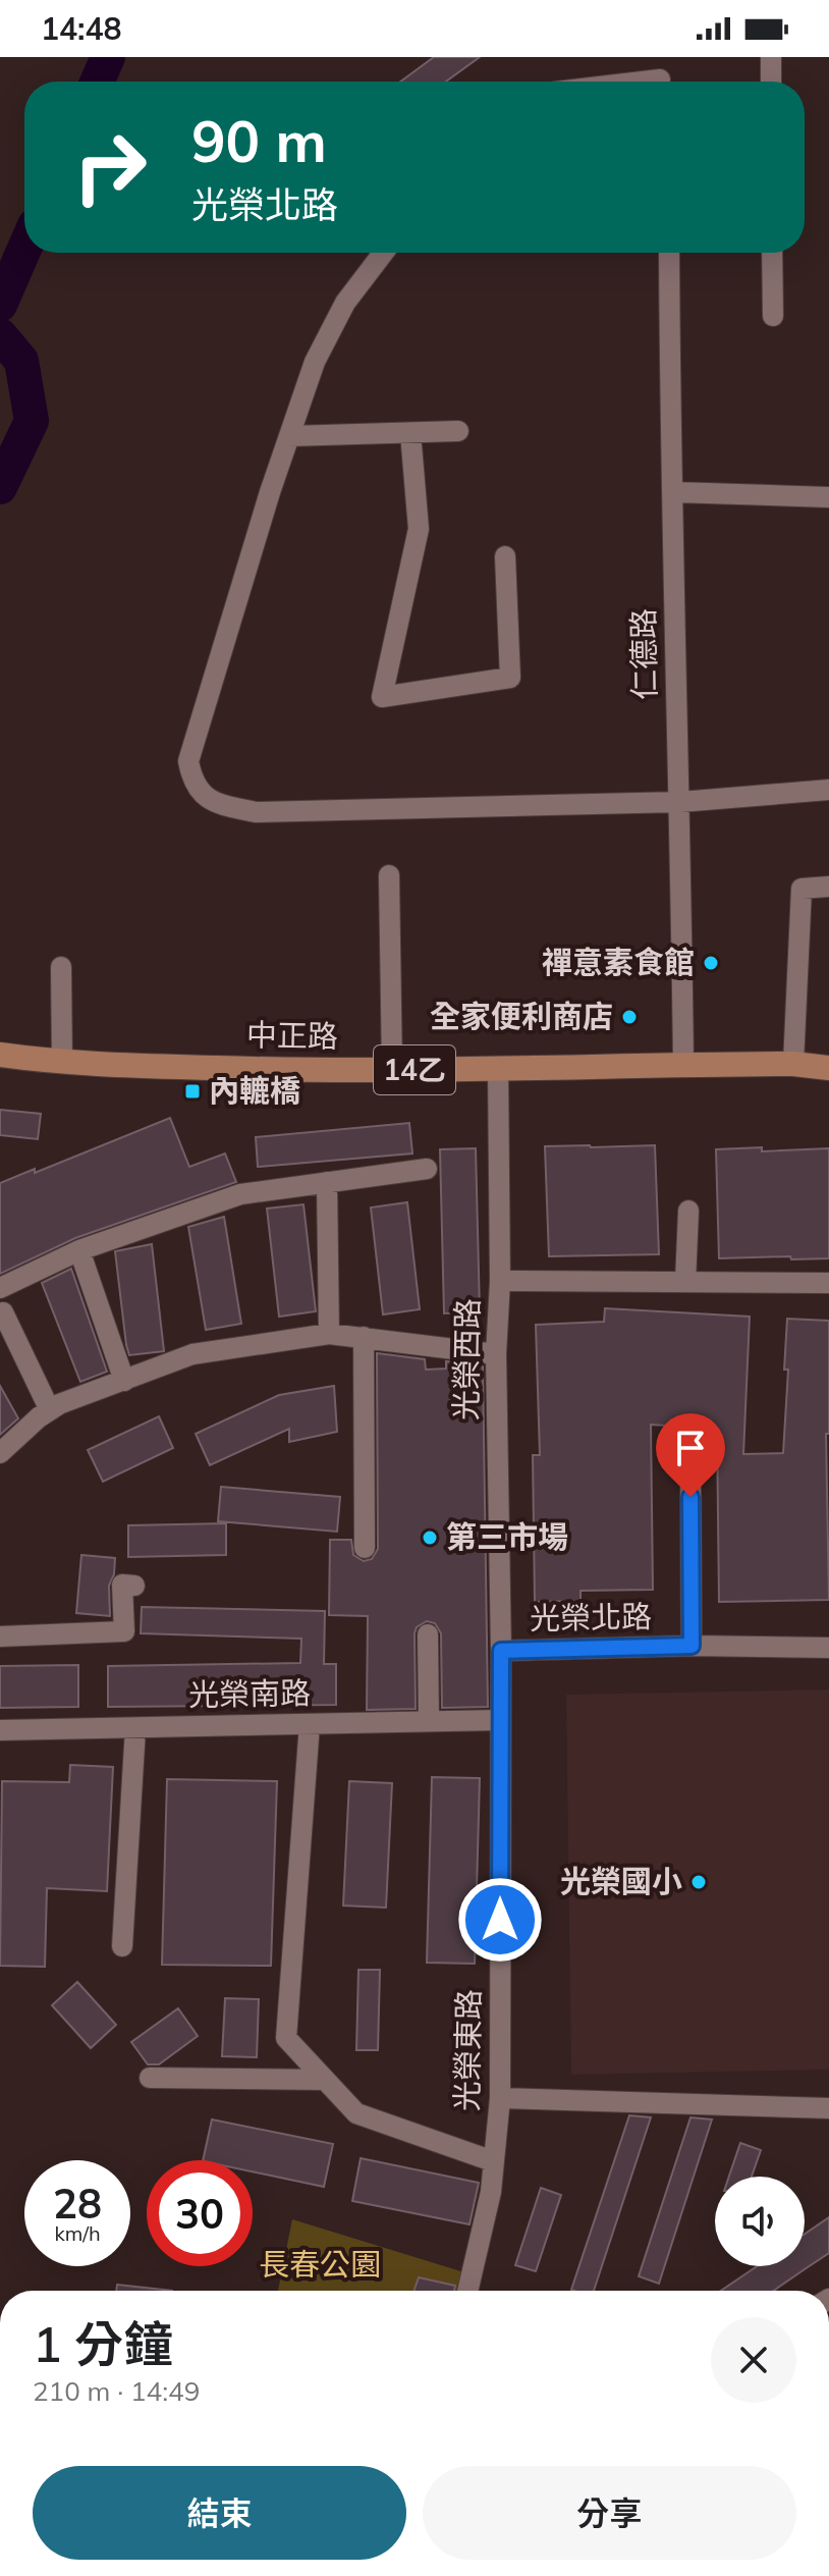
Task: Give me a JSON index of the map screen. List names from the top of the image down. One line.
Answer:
{"streets":{"main road":["中正路","14乙"],"street":["仁德路","光榮西路","光榮北路","光榮南路","光榮東路"]},"crossings":[["仁德路","中正路"],["中正路","光榮西路"],["光榮西路","光榮北路"],["光榮西路","光榮東路"],["光榮北路","光榮東路"],["光榮南路","光榮東路"]],"parks":["長春公園"],"places":{"other":["禪意素食館","全家便利商店","第三市場","光榮國小"],"transit":["內轆橋"]},"page":{"status":"14:48","turn":["90 m","光榮北路"],"speed":"28 km/h","limit":"30","heading":["1 分鐘","210 m · 14:49"],"buttons":["結束","分享"]}}
